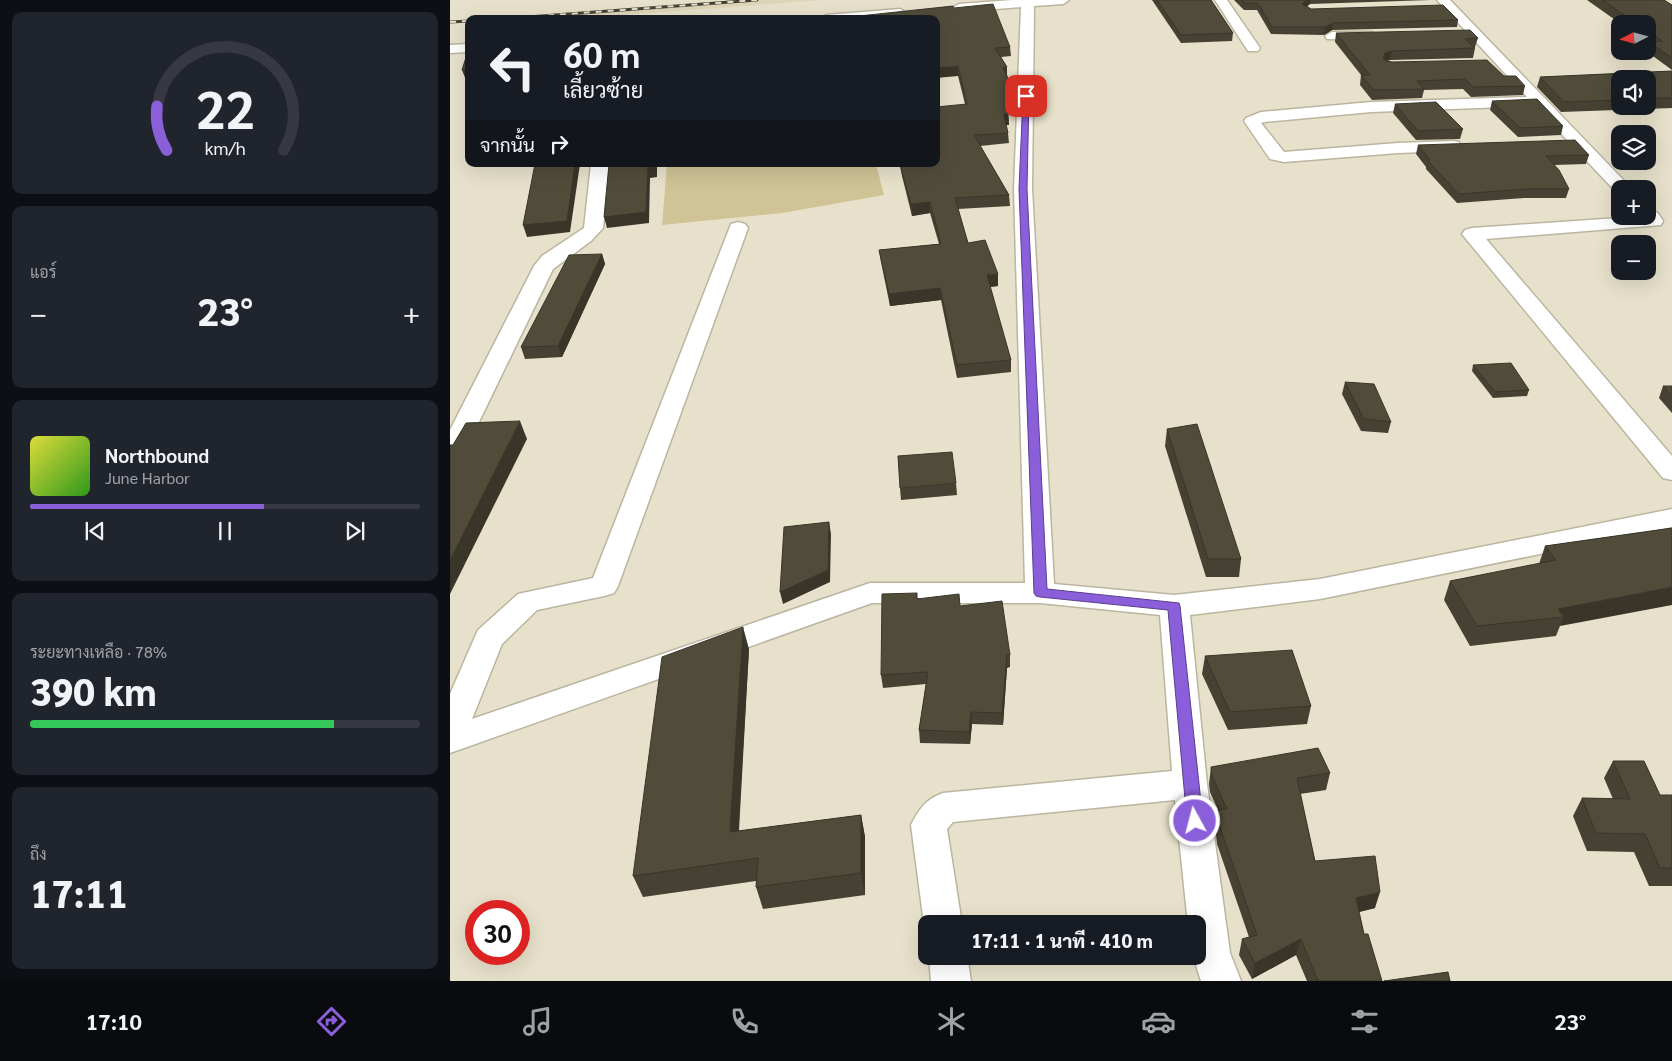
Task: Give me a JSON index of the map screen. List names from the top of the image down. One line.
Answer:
{"north":"left","page":{"map_buttons":["+","−"],"turn":["60 m","เลี้ยวซ้าย"],"then":"จากนั้น","tile":["แอร์",["ระยะทางเหลือ · 78%","390 km"],["ถึง","17:11"]],"heat":["−","23°","+"],"song":["Northbound","June Harbor"],"limit":"30","trip":"17:11 · 1 นาที · 410 m","tabs":["17:10","23°"],"gauge":["22","km/h"]}}
